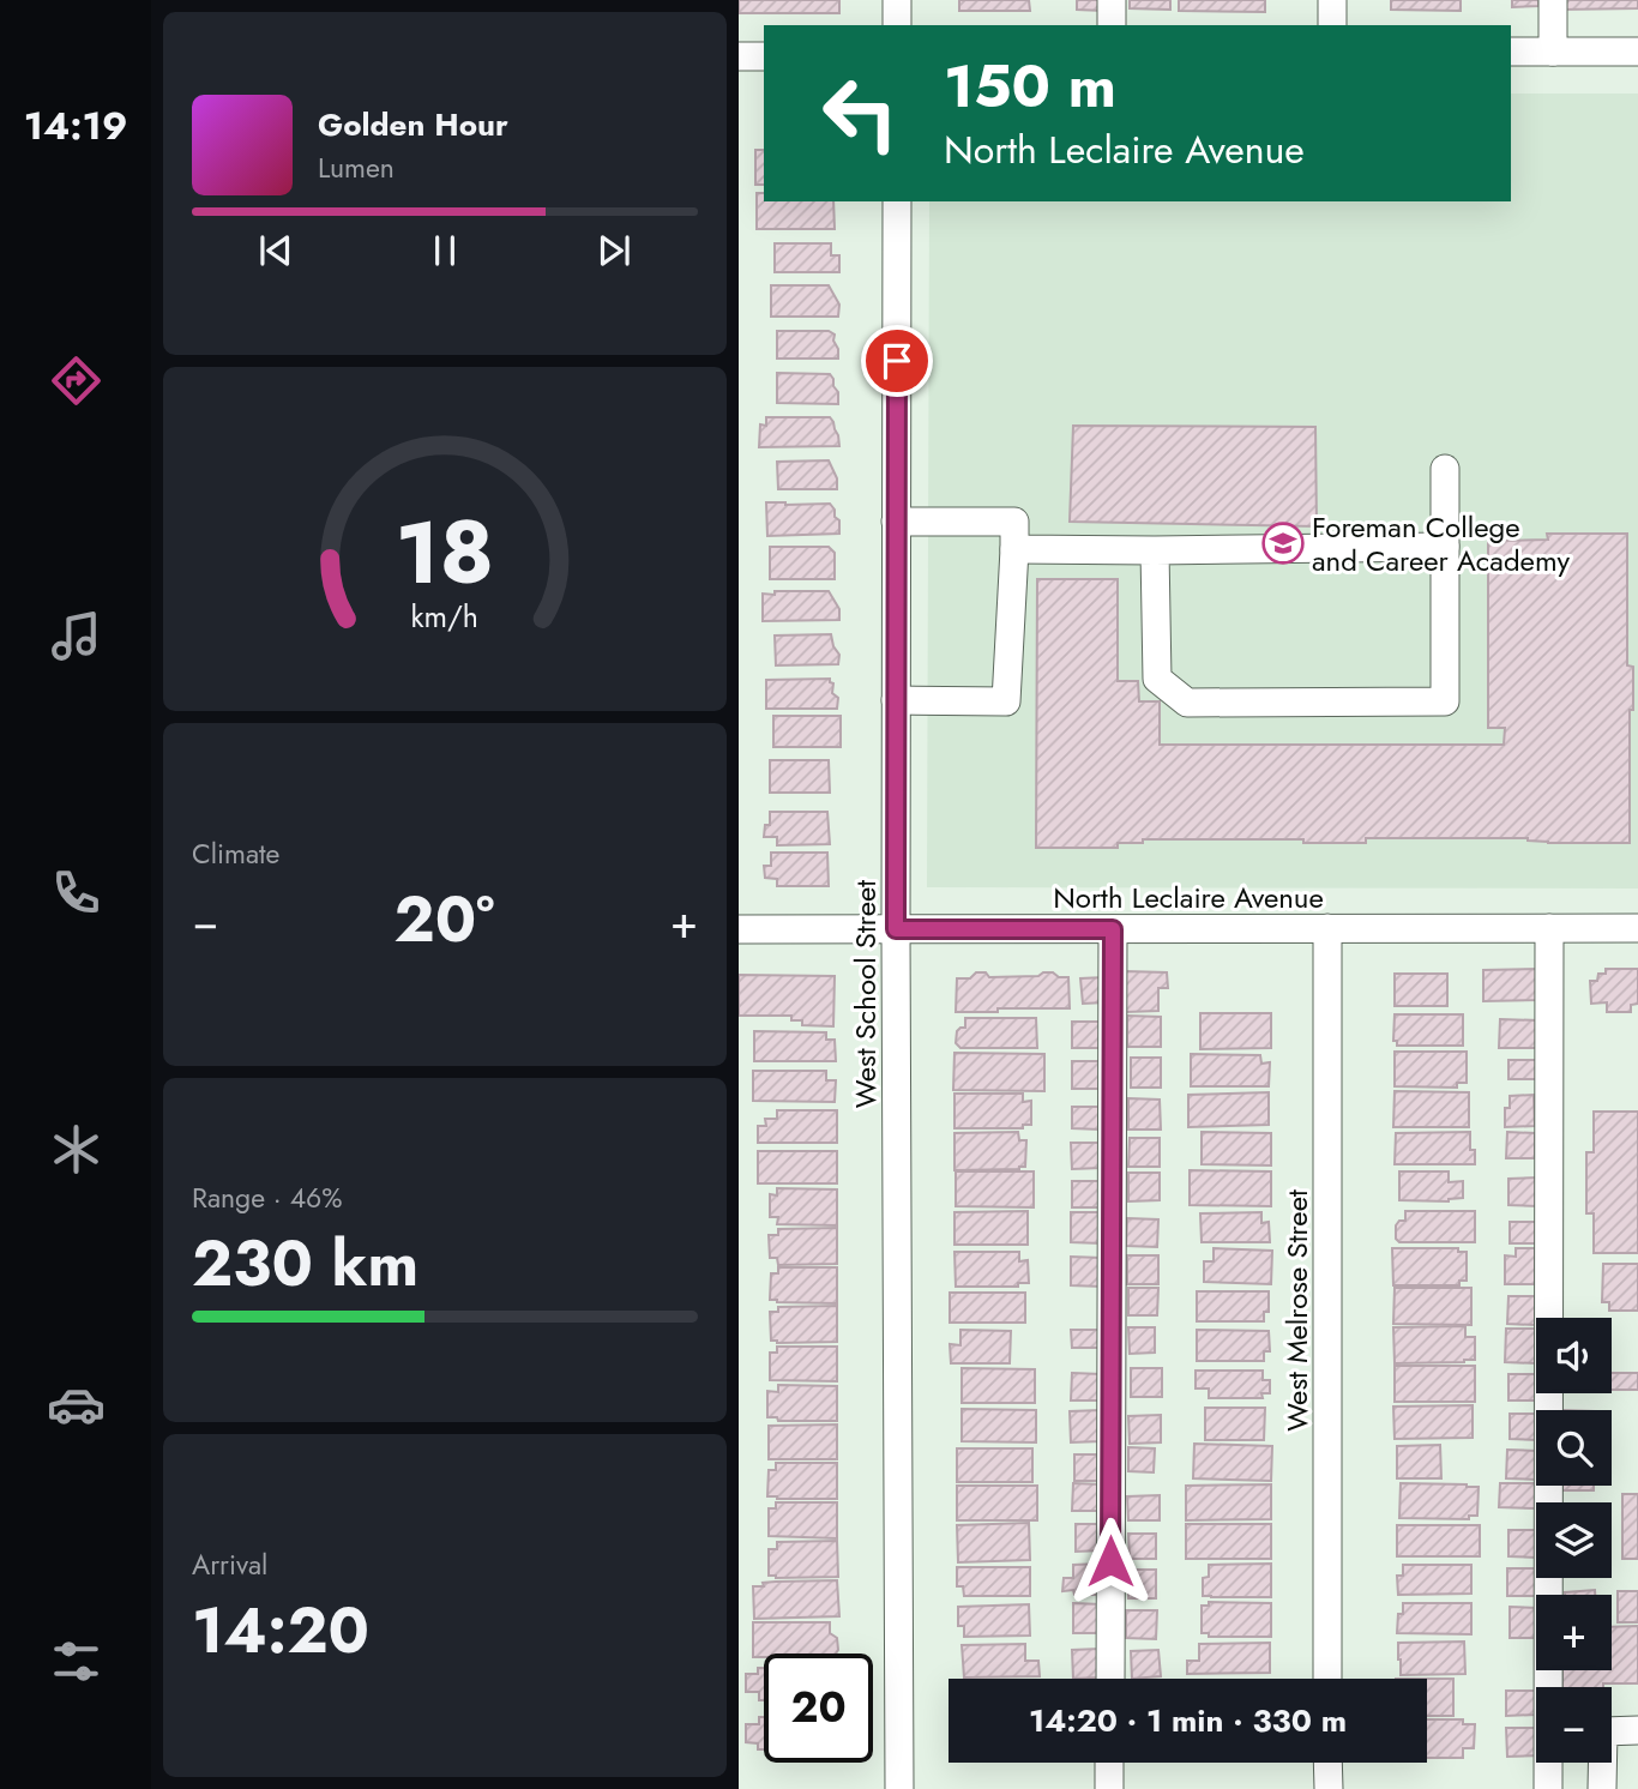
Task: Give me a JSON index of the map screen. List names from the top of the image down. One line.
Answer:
{"streets":{"street":["North Leclaire Avenue","West School Street","West Melrose Street"]},"crossings":[["North Leclaire Avenue","West School Street"],["North Leclaire Avenue","West Melrose Street"]],"places":{"school or university":["Foreman College and Career Academy"]},"page":{"tabs":"14:19","turn":["150 m","North Leclaire Avenue"],"song":["Golden Hour","Lumen"],"tile":["Climate",["Range · 46%","230 km"],["Arrival","14:20"]],"heat":["−","20°","+"],"map_buttons":["+","−"],"limit":"20","trip":"14:20 · 1 min · 330 m","gauge":["18","km/h"]}}
